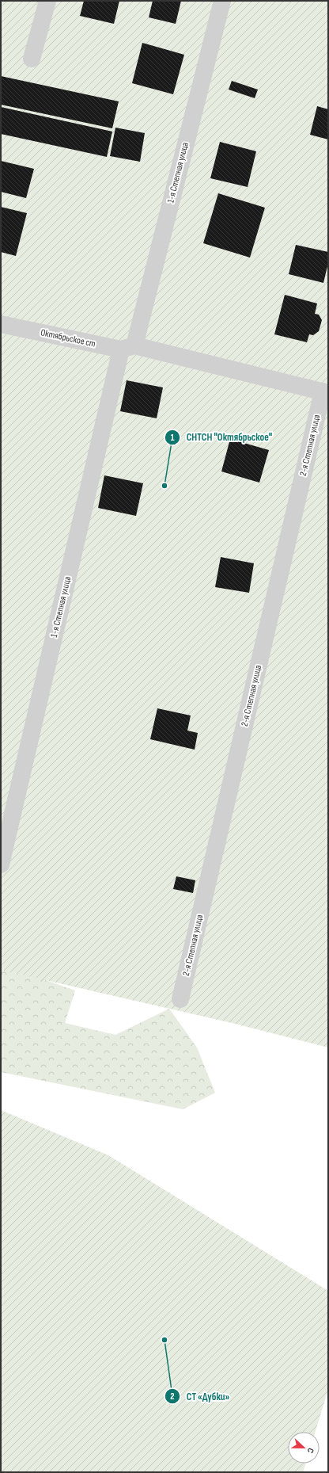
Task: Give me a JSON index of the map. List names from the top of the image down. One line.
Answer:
{"streets":{"street":["1-я Степная улица","Октябрьское ст","2-я Степная улица"]},"crossings":[["1-я Степная улица","Октябрьское ст"],["Октябрьское ст","2-я Степная улица"]],"places":["СНТСН \"Октябрьское\"","СТ «Дубки»"],"north":"right"}
